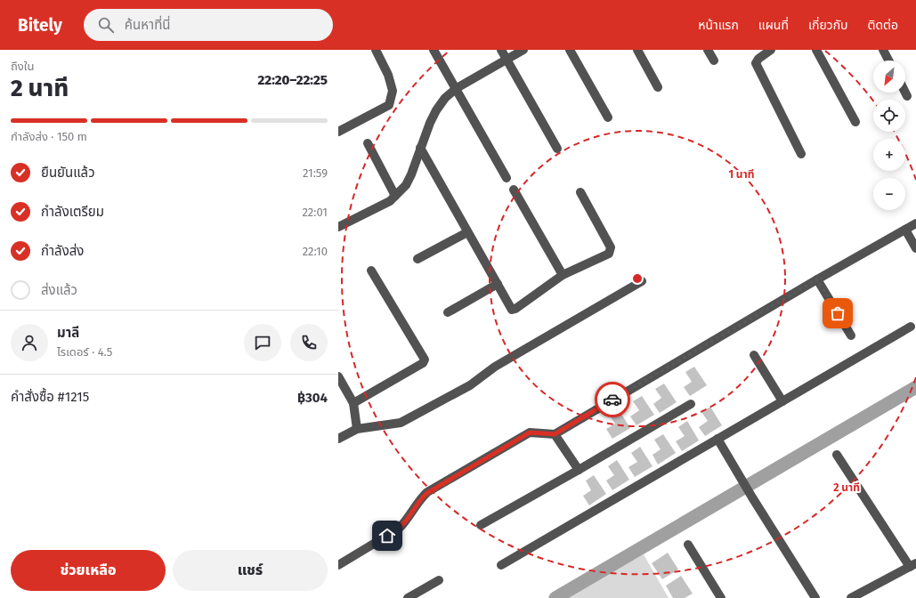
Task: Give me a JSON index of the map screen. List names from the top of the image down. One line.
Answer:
{"north":"bottom left","page":{"header":"Bitely","search":"ค้นหาที่นี่","nav":["หน้าแรก","แผนที่","เกี่ยวกับ","ติดต่อ"],"heading":["2 นาที","ถึงใน","22:20–22:25"],"panel":["มาลี","ไรเดอร์ · 4.5","คำสั่งซื้อ #1215","฿304"],"map_buttons":["+","−"],"bar":"กำลังส่ง · 150 m","list":[["ยืนยันแล้ว","21:59"],["กำลังเตรียม","22:01"],["กำลังส่ง","22:10"],"ส่งแล้ว"],"buttons":["ช่วยเหลือ","แชร์"]},"rings":["1 นาที","2 นาที"]}
